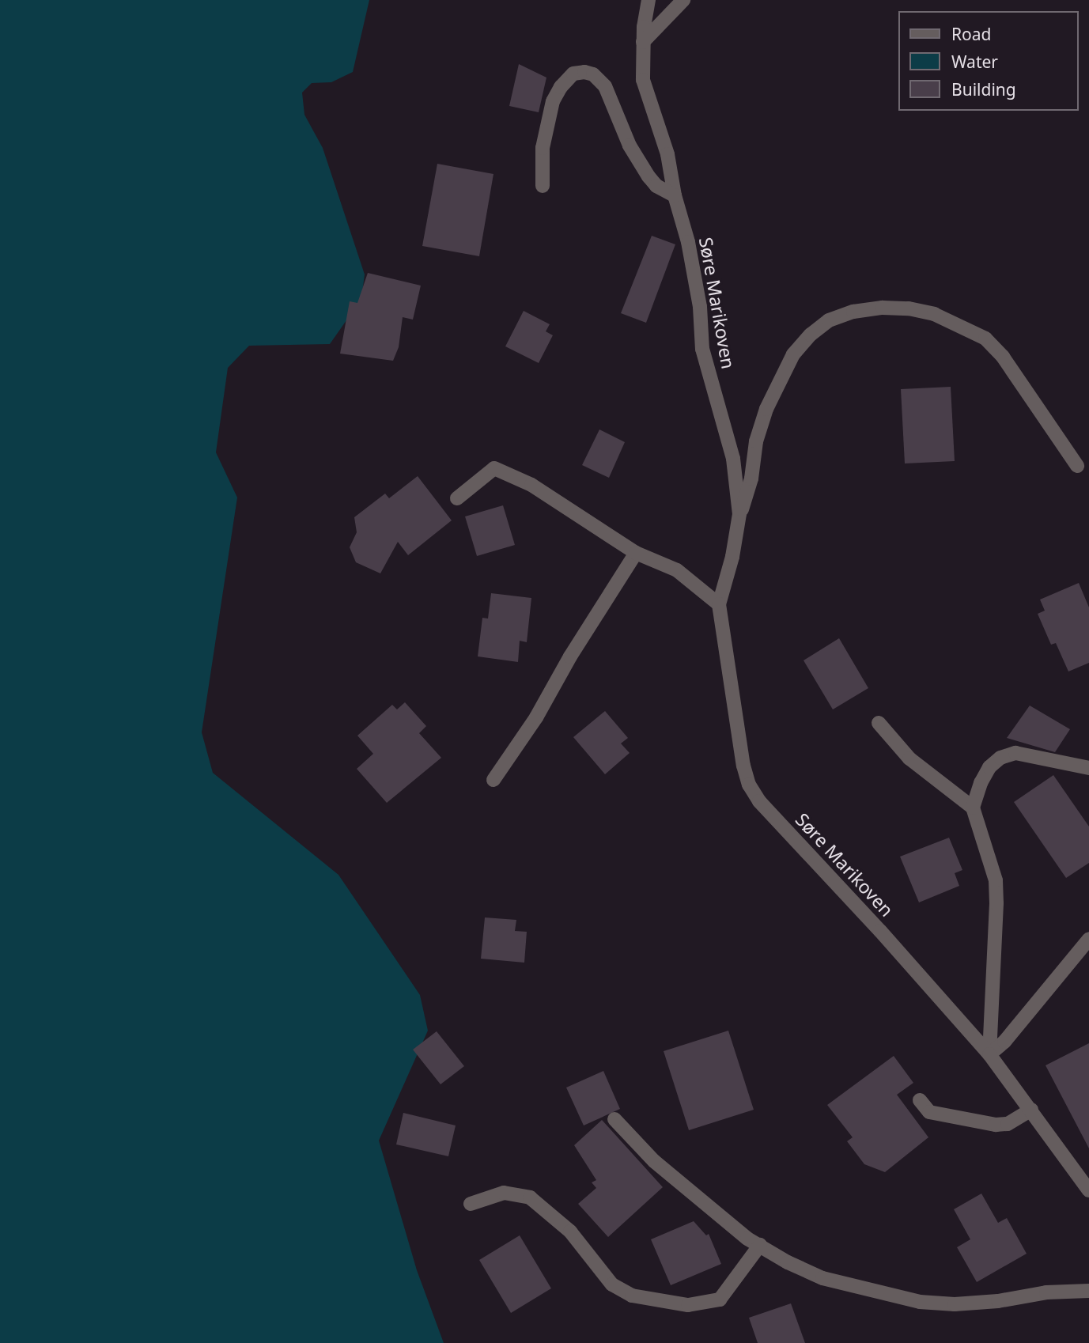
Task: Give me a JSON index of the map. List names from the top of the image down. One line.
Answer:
{"streets":{"street":["Søre Marikoven"]},"legend":["Road","Water","Building"]}
